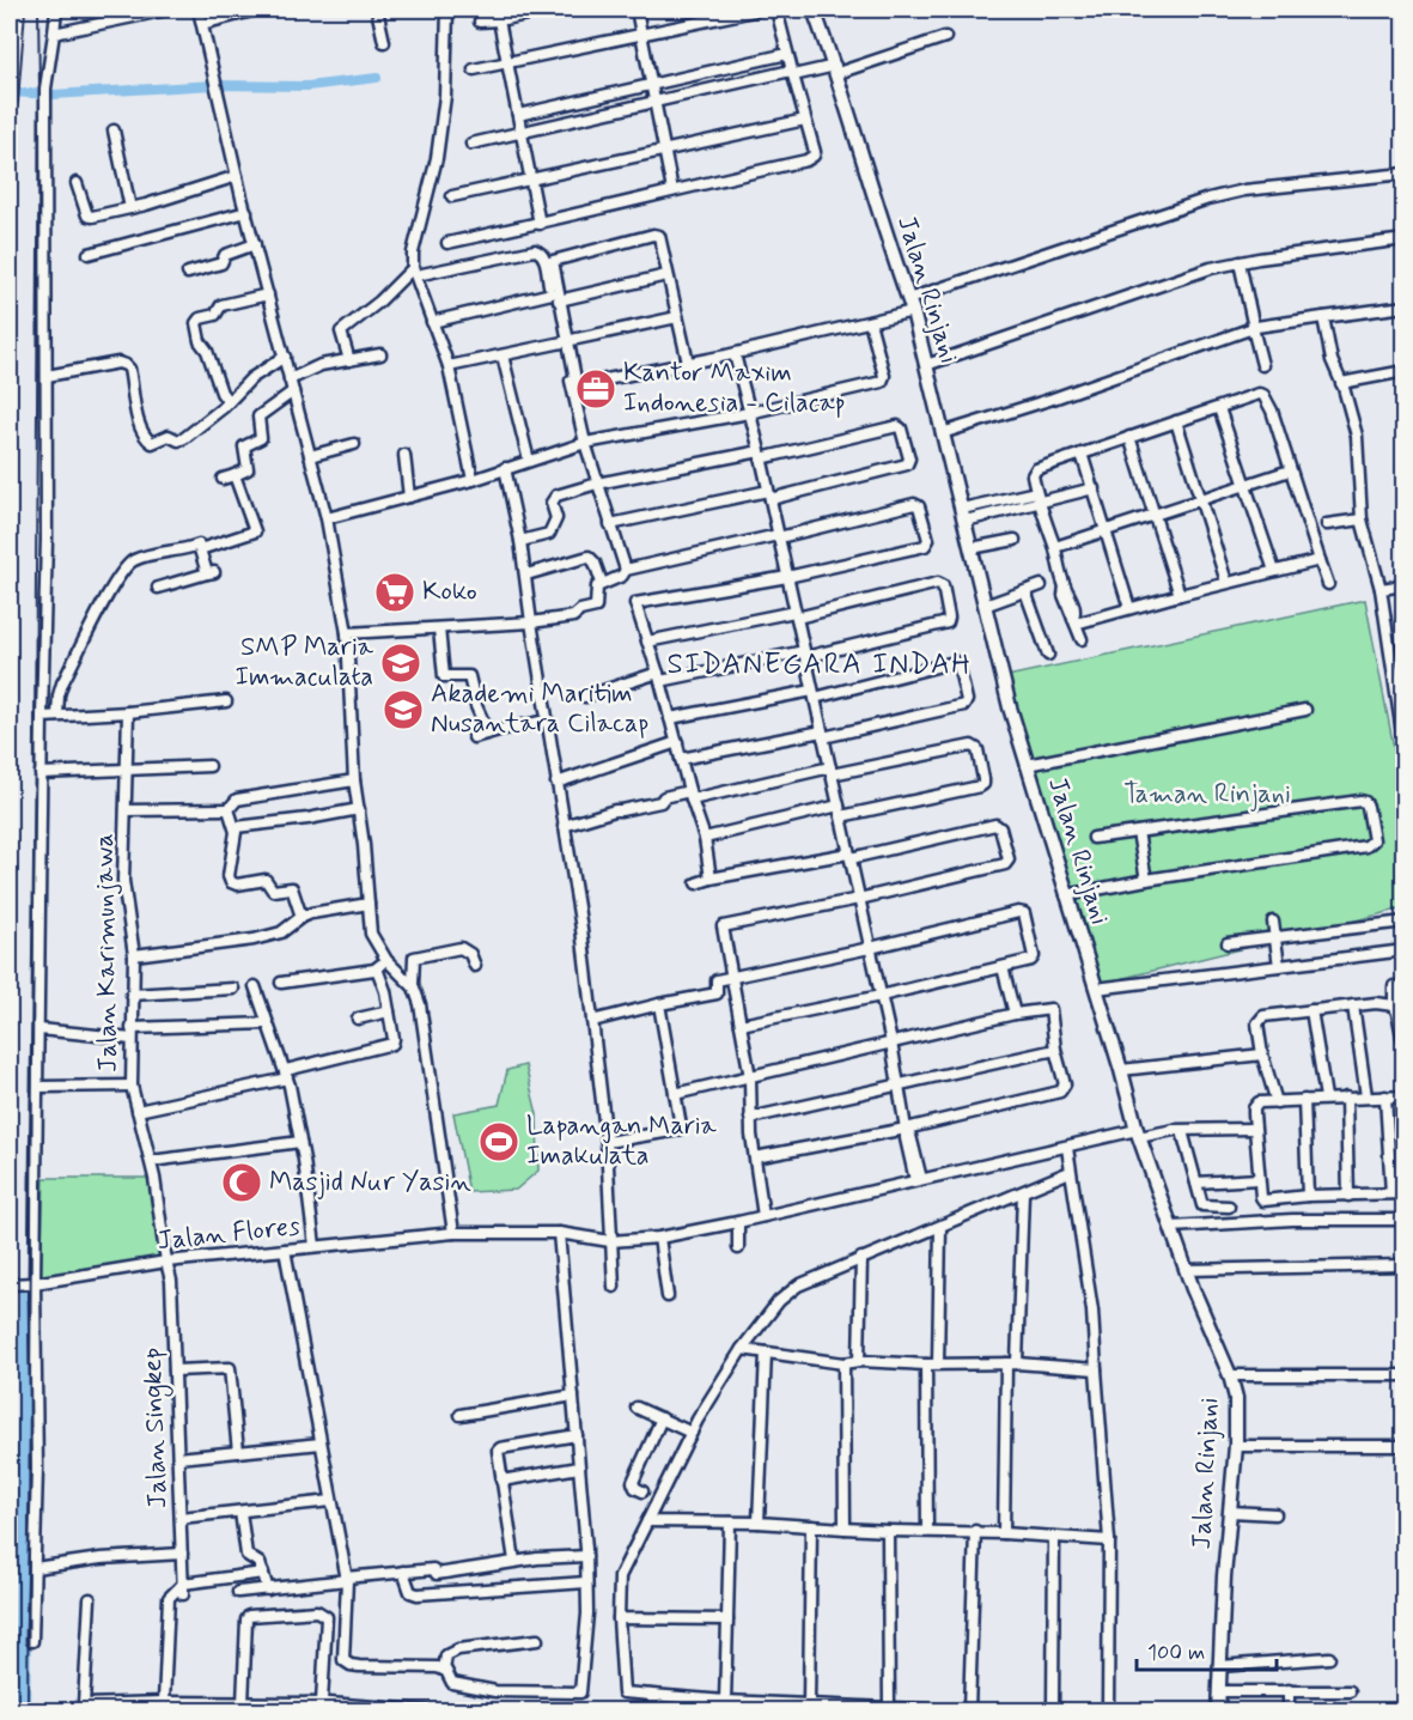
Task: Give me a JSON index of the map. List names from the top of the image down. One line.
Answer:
{"streets":{"street":["Jalan Rinjani","Jalan Karimunjawa","Jalan Flores","Jalan Singkep"]},"crossings":[["Jalan Rinjani","Jalan Flores"],["Jalan Karimunjawa","Jalan Flores"],["Jalan Karimunjawa","Jalan Singkep"],["Jalan Flores","Jalan Singkep"]],"districts":["SIDANEGARA INDAH"],"parks":["Taman Rinjani"],"places":{"office":["Kantor Maxim Indonesia - Cilacap"],"supermarket":["Koko"],"school or university":["SMP Maria Immaculata","Akademi Maritim Nusantara Cilacap"],"sports":["Lapangan Maria Imakulata"],"mosque":["Masjid Nur Yasin"]},"scale_bar":"100 m"}
